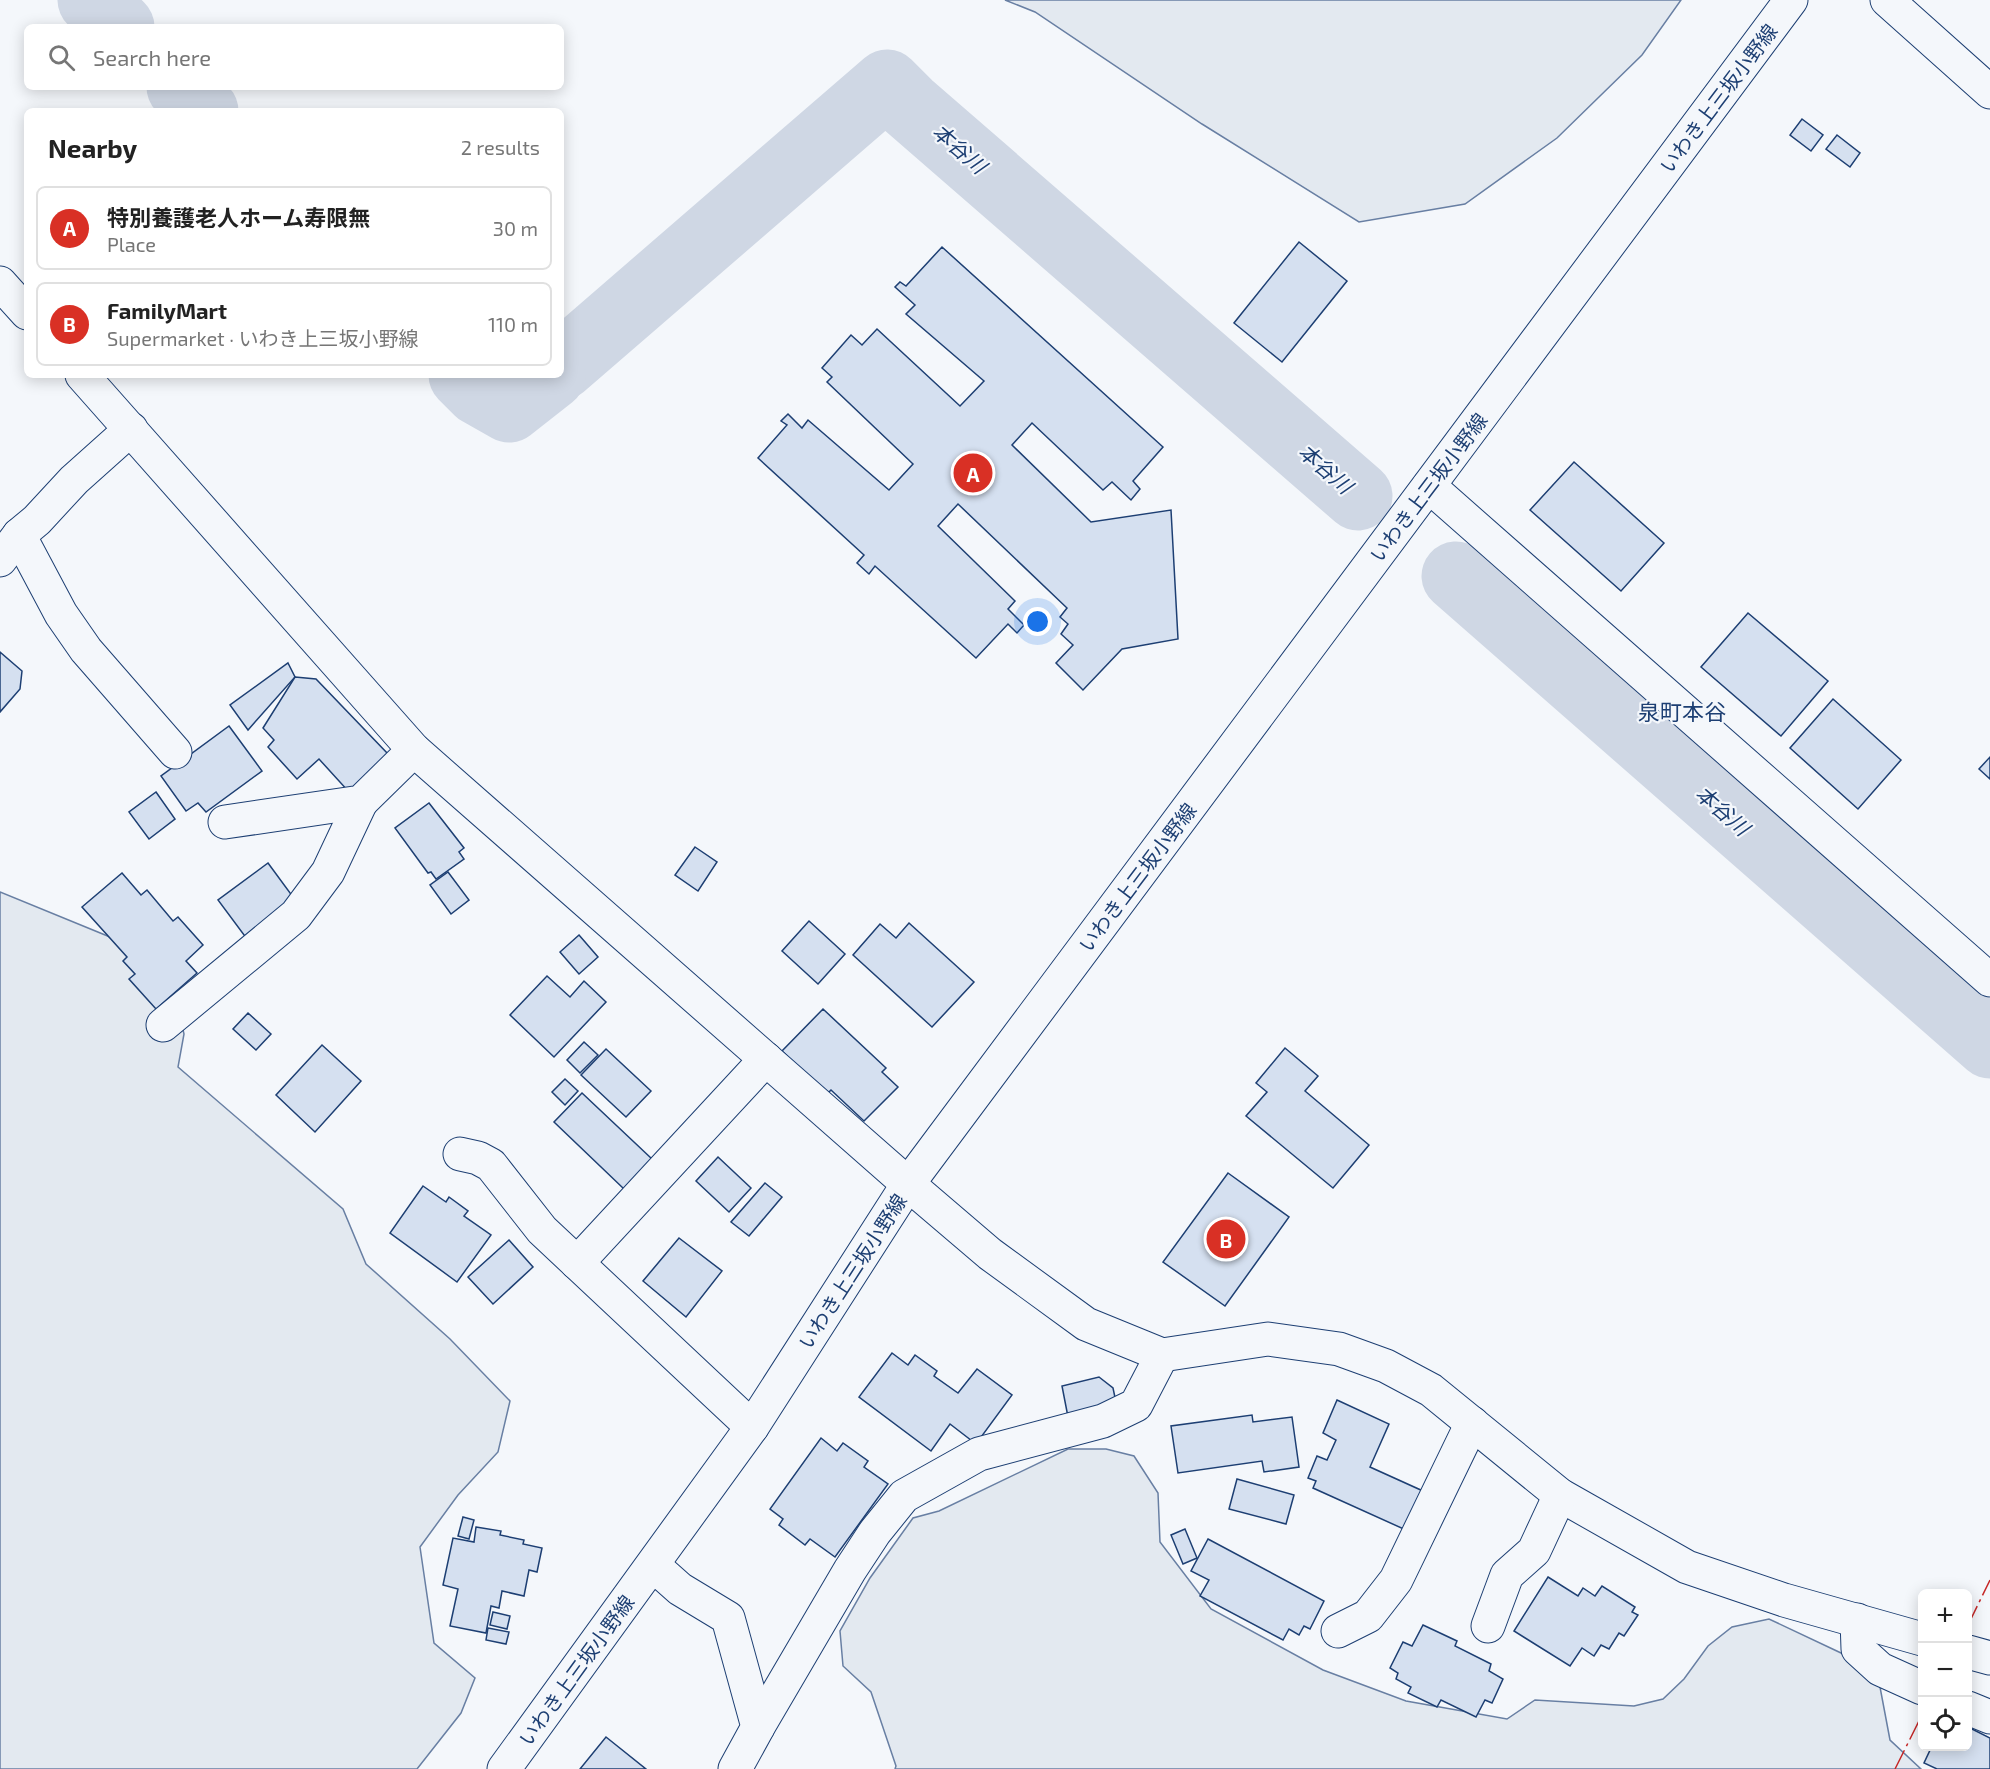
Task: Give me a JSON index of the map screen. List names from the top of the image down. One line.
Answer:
{"streets":{"street":["いわき上三坂小野線"]},"districts":["泉町本谷"],"water":["本谷川"],"page":{"search":"Search here","heading":["Nearby","2 results"],"list":[{"mark":"A","name":"特別養護老人ホーム寿限無","note":"Place","value":"30 m"},{"mark":"B","name":"FamilyMart","note":"Supermarket · いわき上三坂小野線","value":"110 m"}],"pins":["A","B"],"map_buttons":["+","−"]}}
